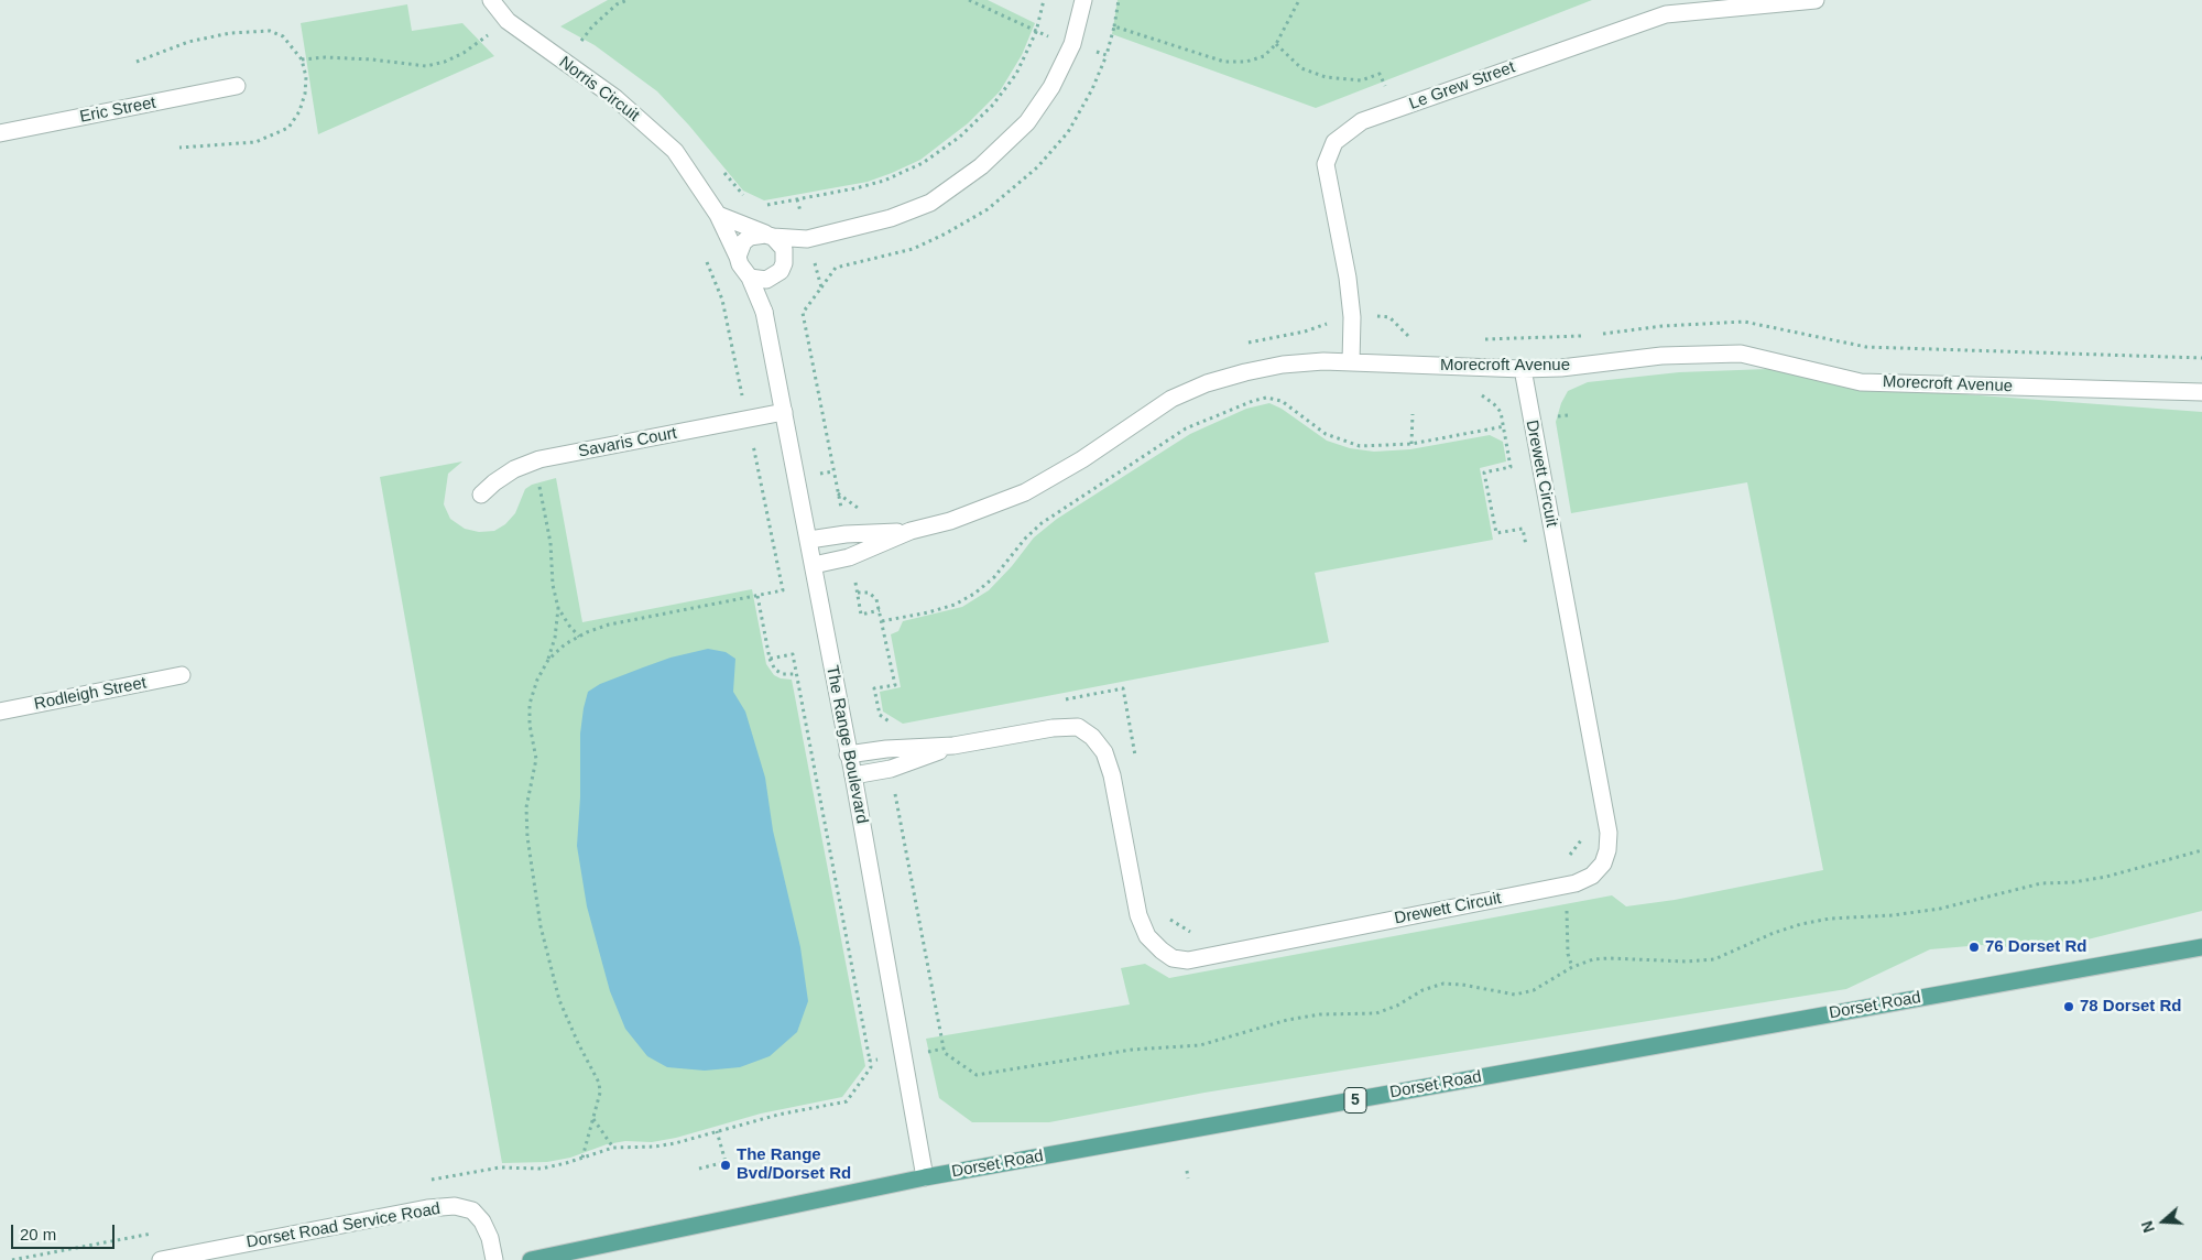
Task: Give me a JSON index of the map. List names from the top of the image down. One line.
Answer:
{"streets":{"main road":["Dorset Road","5"],"street":["Le Grew Street","Norris Circuit","Eric Street","Morecroft Avenue","Savaris Court","Drewett Circuit","Rodleigh Street","The Range Boulevard","Dorset Road Service Road"]},"crossings":[["Le Grew Street","Morecroft Avenue"],["Norris Circuit","The Range Boulevard"],["Morecroft Avenue","Drewett Circuit"],["Morecroft Avenue","The Range Boulevard"],["Savaris Court","The Range Boulevard"],["Drewett Circuit","The Range Boulevard"],["The Range Boulevard","Dorset Road"]],"places":["76 Dorset Rd","78 Dorset Rd","The Range Bvd/Dorset Rd"],"scale_bar":"20 m","north":"left"}
